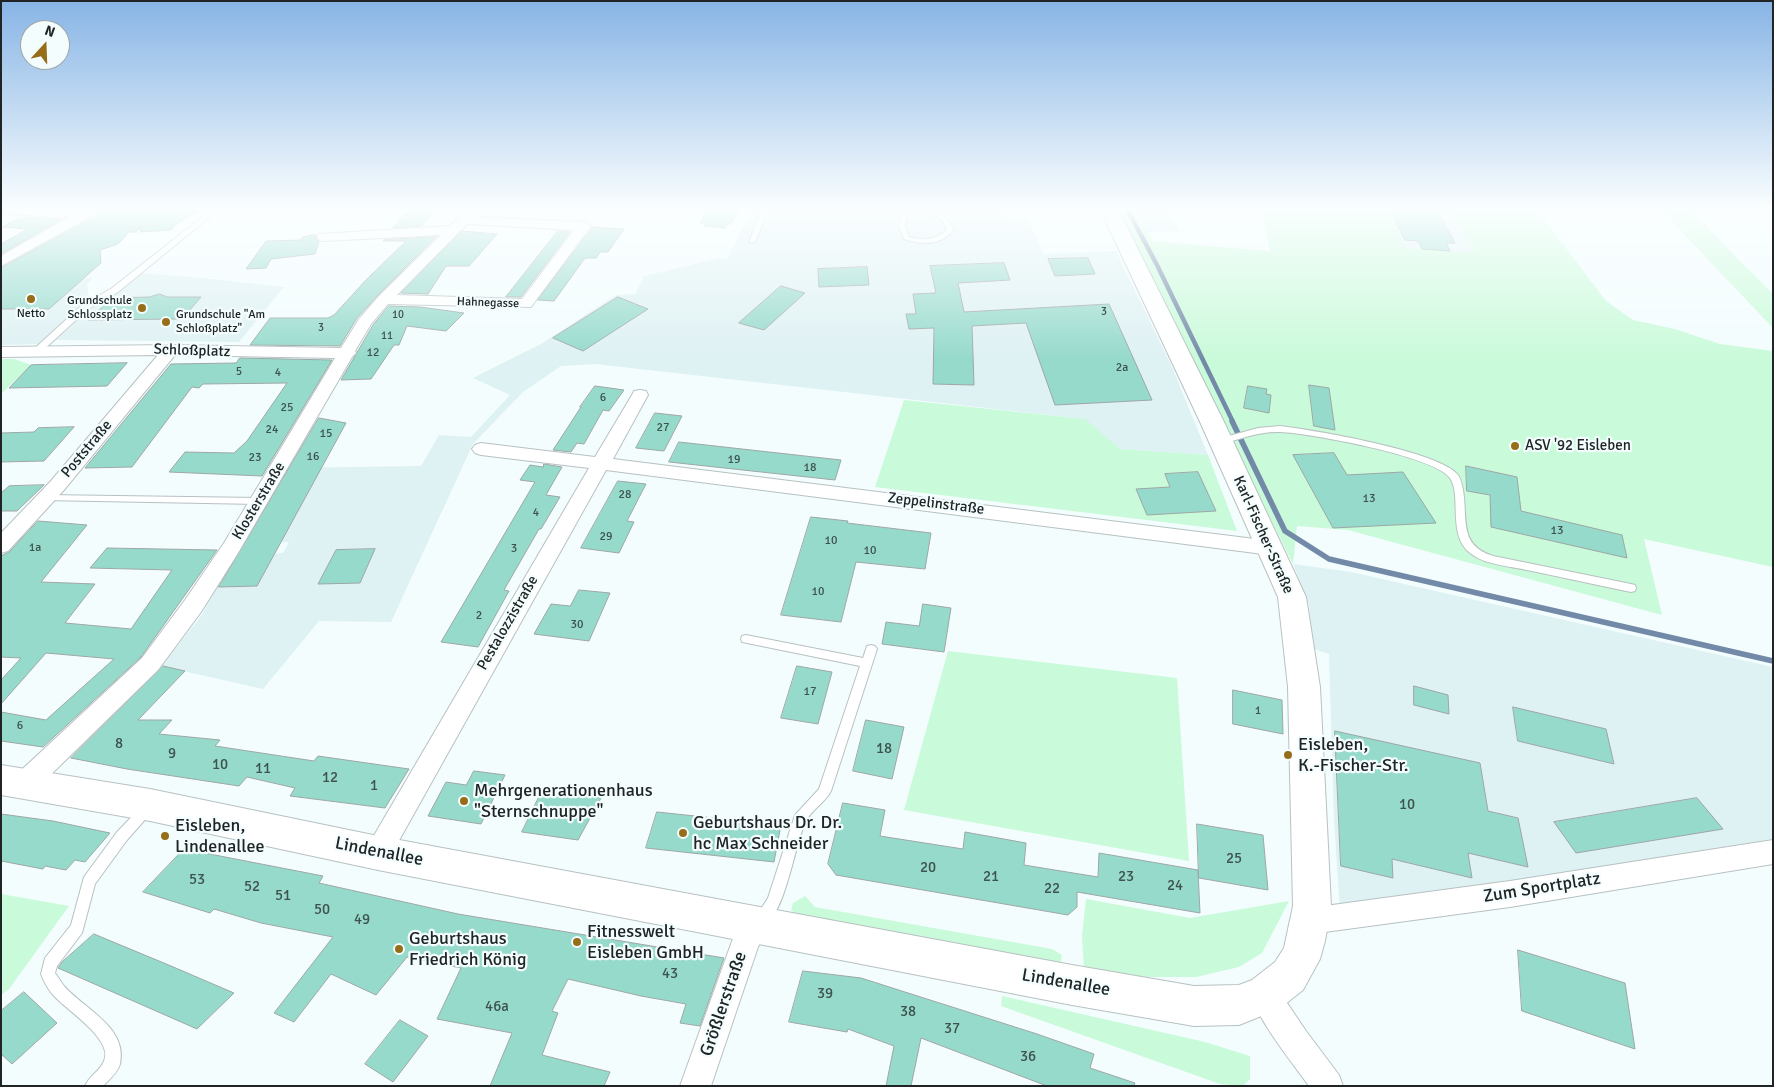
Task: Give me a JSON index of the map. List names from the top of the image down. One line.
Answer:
{"streets":{"street":["Hahnegasse","Schloßplatz","Poststraße","Klosterstraße","Zeppelinstraße","Karl-Fischer-Straße","Pestalozzistraße","Lindenallee","Zum Sportplatz","Größlerstraße"]},"crossings":[["Hahnegasse","Klosterstraße"],["Schloßplatz","Poststraße"],["Schloßplatz","Klosterstraße"],["Klosterstraße","Lindenallee"],["Zeppelinstraße","Karl-Fischer-Straße"],["Zeppelinstraße","Pestalozzistraße"],["Karl-Fischer-Straße","Lindenallee"],["Karl-Fischer-Straße","Zum Sportplatz"],["Pestalozzistraße","Lindenallee"],["Lindenallee","Größlerstraße"]],"places":["Netto","Grundschule Schlossplatz","Grundschule \"Am Schloßplatz\"","ASV '92 Eisleben","Eisleben, K.-Fischer-Str.","Mehrgenerationenhaus \"Sternschnuppe\"","Geburtshaus Dr. Dr. hc Max Schneider","Eisleben, Lindenallee","Fitnesswelt Eisleben GmbH","Geburtshaus Friedrich König"],"house_numbers":["3","10","3","11","12","2a","5","4","6","25","27","24","15","16","23","19","18","28","13","4","13","29","10","1a","3","10","10","2","30","17","1","6","8","18","9","10","11","12","1","10","25","20","21","23","53","24","52","22","51","50","49","43","39","46a","38","37","36"],"north":"top"}
